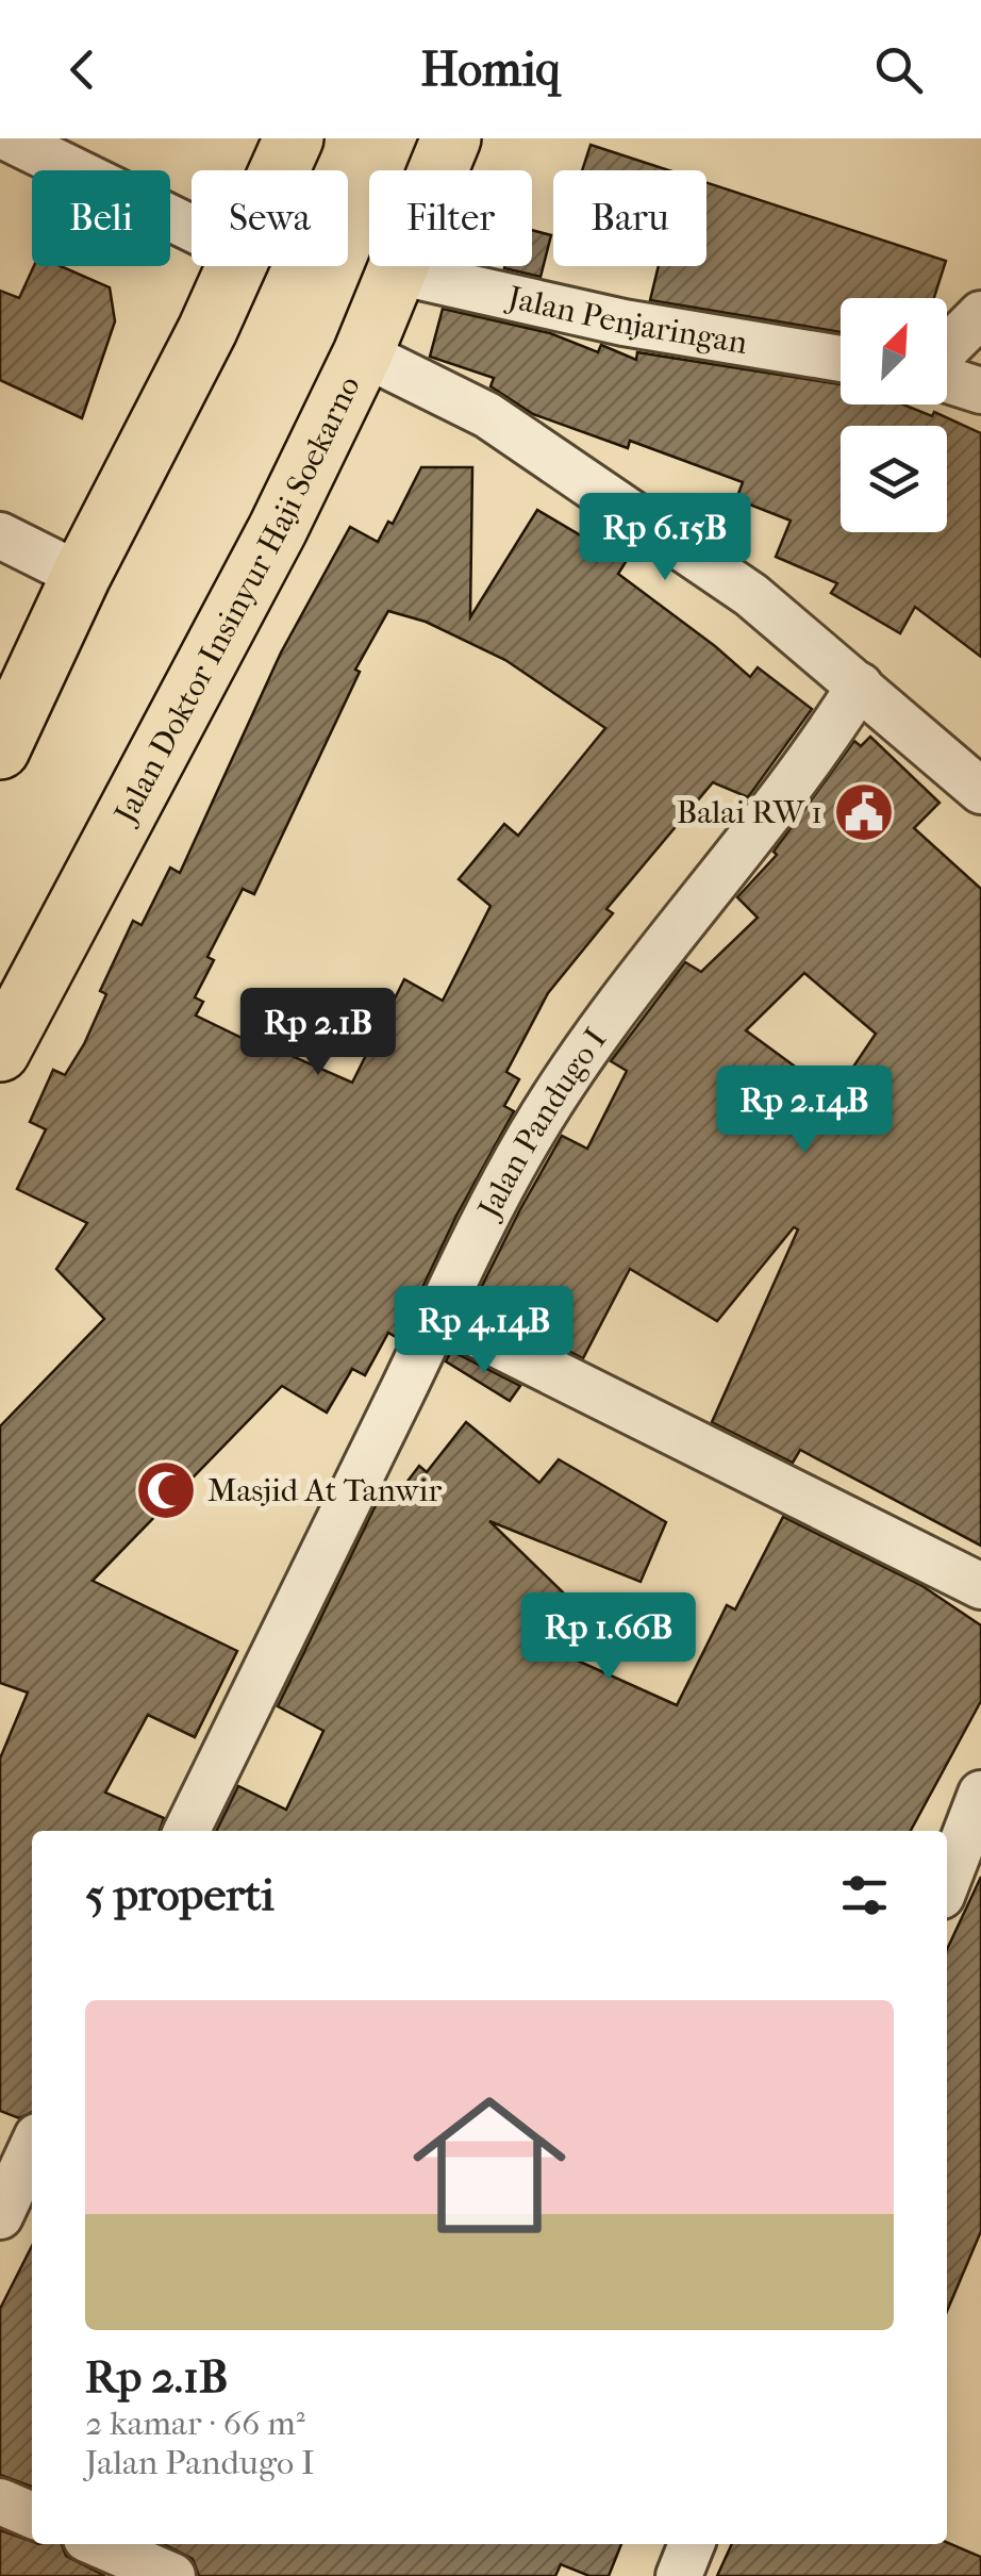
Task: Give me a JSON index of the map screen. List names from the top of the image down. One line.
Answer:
{"streets":{"main road":["Jalan Doktor Insinyur Haji Soekarno"],"street":["Jalan Penjaringan","Jalan Pandugo I"]},"crossings":[["Jalan Penjaringan","Jalan Doktor Insinyur Haji Soekarno"]],"places":{"public building":["Balai RW 1"],"mosque":["Masjid At Tanwir"]},"north":"top right","page":{"header":"Homiq","chip":["Beli","Sewa","Filter","Baru"],"price":["Rp 6.15B","Rp 2.1B","Rp 2.14B","Rp 4.14B","Rp 1.66B"],"heading":"5 properti","list":[{"name":"Rp 2.1B","note":"2 kamar · 66 m² · Jalan Pandugo I"}]}}
